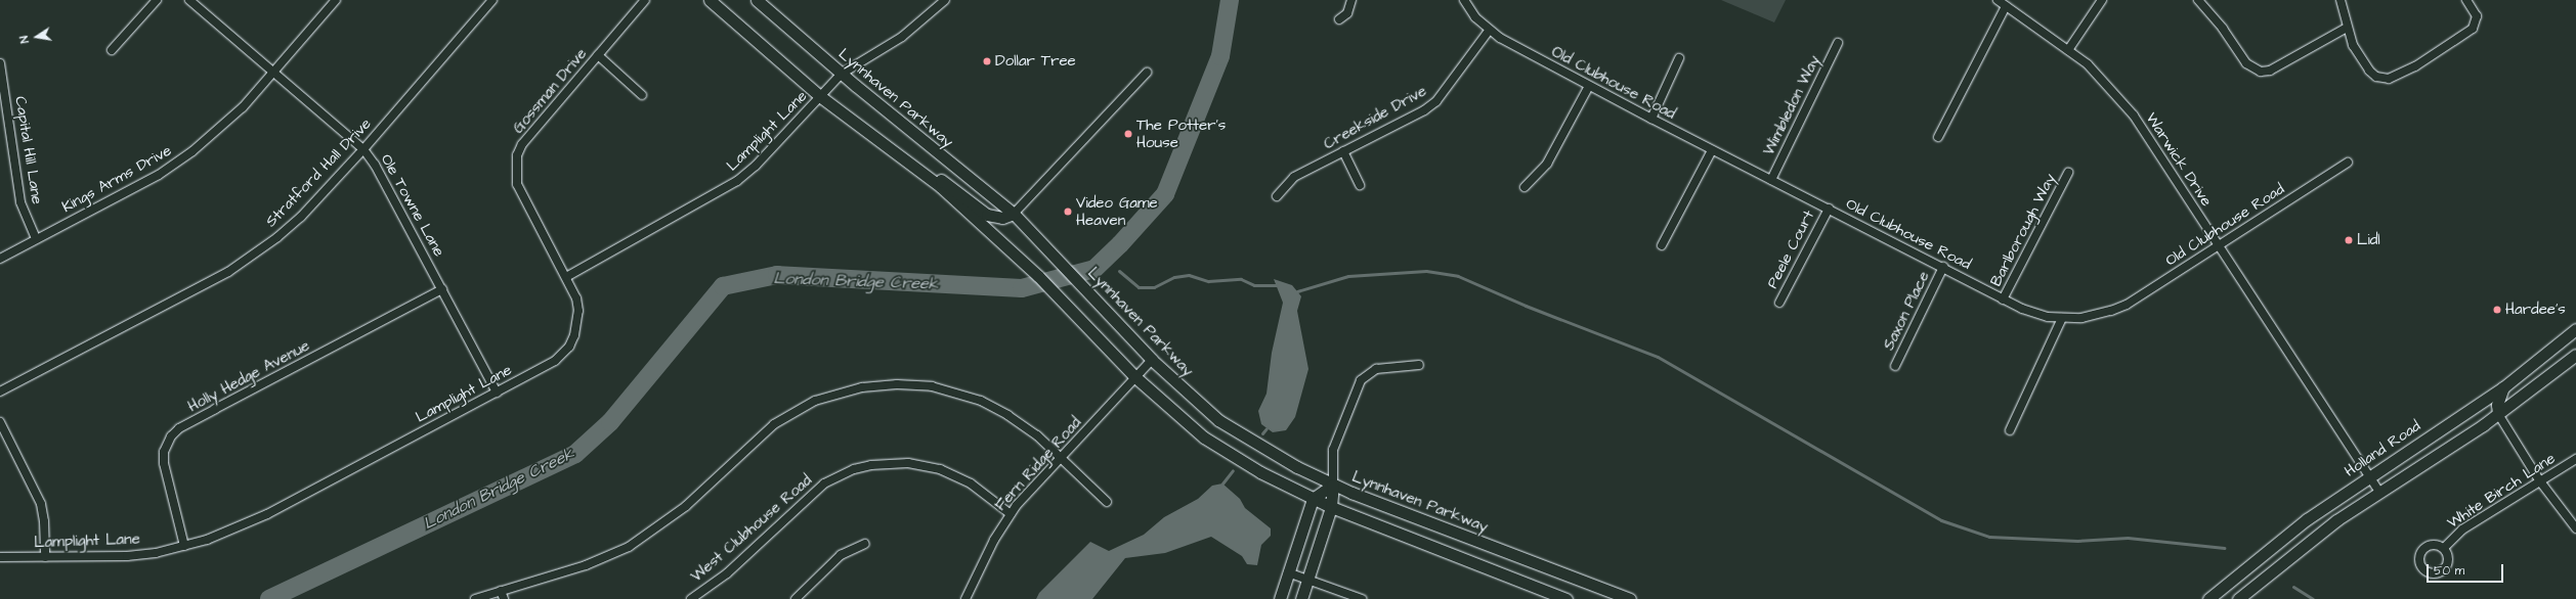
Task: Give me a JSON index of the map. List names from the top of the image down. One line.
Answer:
{"streets":{"main road":["Lynnhaven Parkway","Holland Road"],"street":["Old Clubhouse Road","Gossman Drive","Wimbledon Way","Creekside Drive","Lamplight Lane","Capital Hill Lane","Warwick Drive","Stratford Hall Drive","Kings Arms Drive","Ole Towne Lane","Barlborough Way","Peele Court","Saxon Place","Holly Hedge Avenue","Fern Ridge Road","White Birch Lane","West Clubhouse Road"]},"crossings":[["Old Clubhouse Road","Wimbledon Way"],["Old Clubhouse Road","Creekside Drive"],["Old Clubhouse Road","Warwick Drive"],["Old Clubhouse Road","Barlborough Way"],["Old Clubhouse Road","Peele Court"],["Old Clubhouse Road","Saxon Place"],["Gossman Drive","Lamplight Lane"],["Lynnhaven Parkway","Lamplight Lane"],["Lynnhaven Parkway","Fern Ridge Road"],["Lamplight Lane","Ole Towne Lane"],["Lamplight Lane","Holly Hedge Avenue"],["Capital Hill Lane","Kings Arms Drive"],["Warwick Drive","Holland Road"],["Stratford Hall Drive","Ole Towne Lane"],["Kings Arms Drive","Ole Towne Lane"],["Ole Towne Lane","Holly Hedge Avenue"],["Fern Ridge Road","West Clubhouse Road"]],"water":["London Bridge Creek"],"places":["Dollar Tree","The Potter's House","Video Game Heaven","Lidl","Hardee's"],"scale_bar":"50 m","north":"left"}
